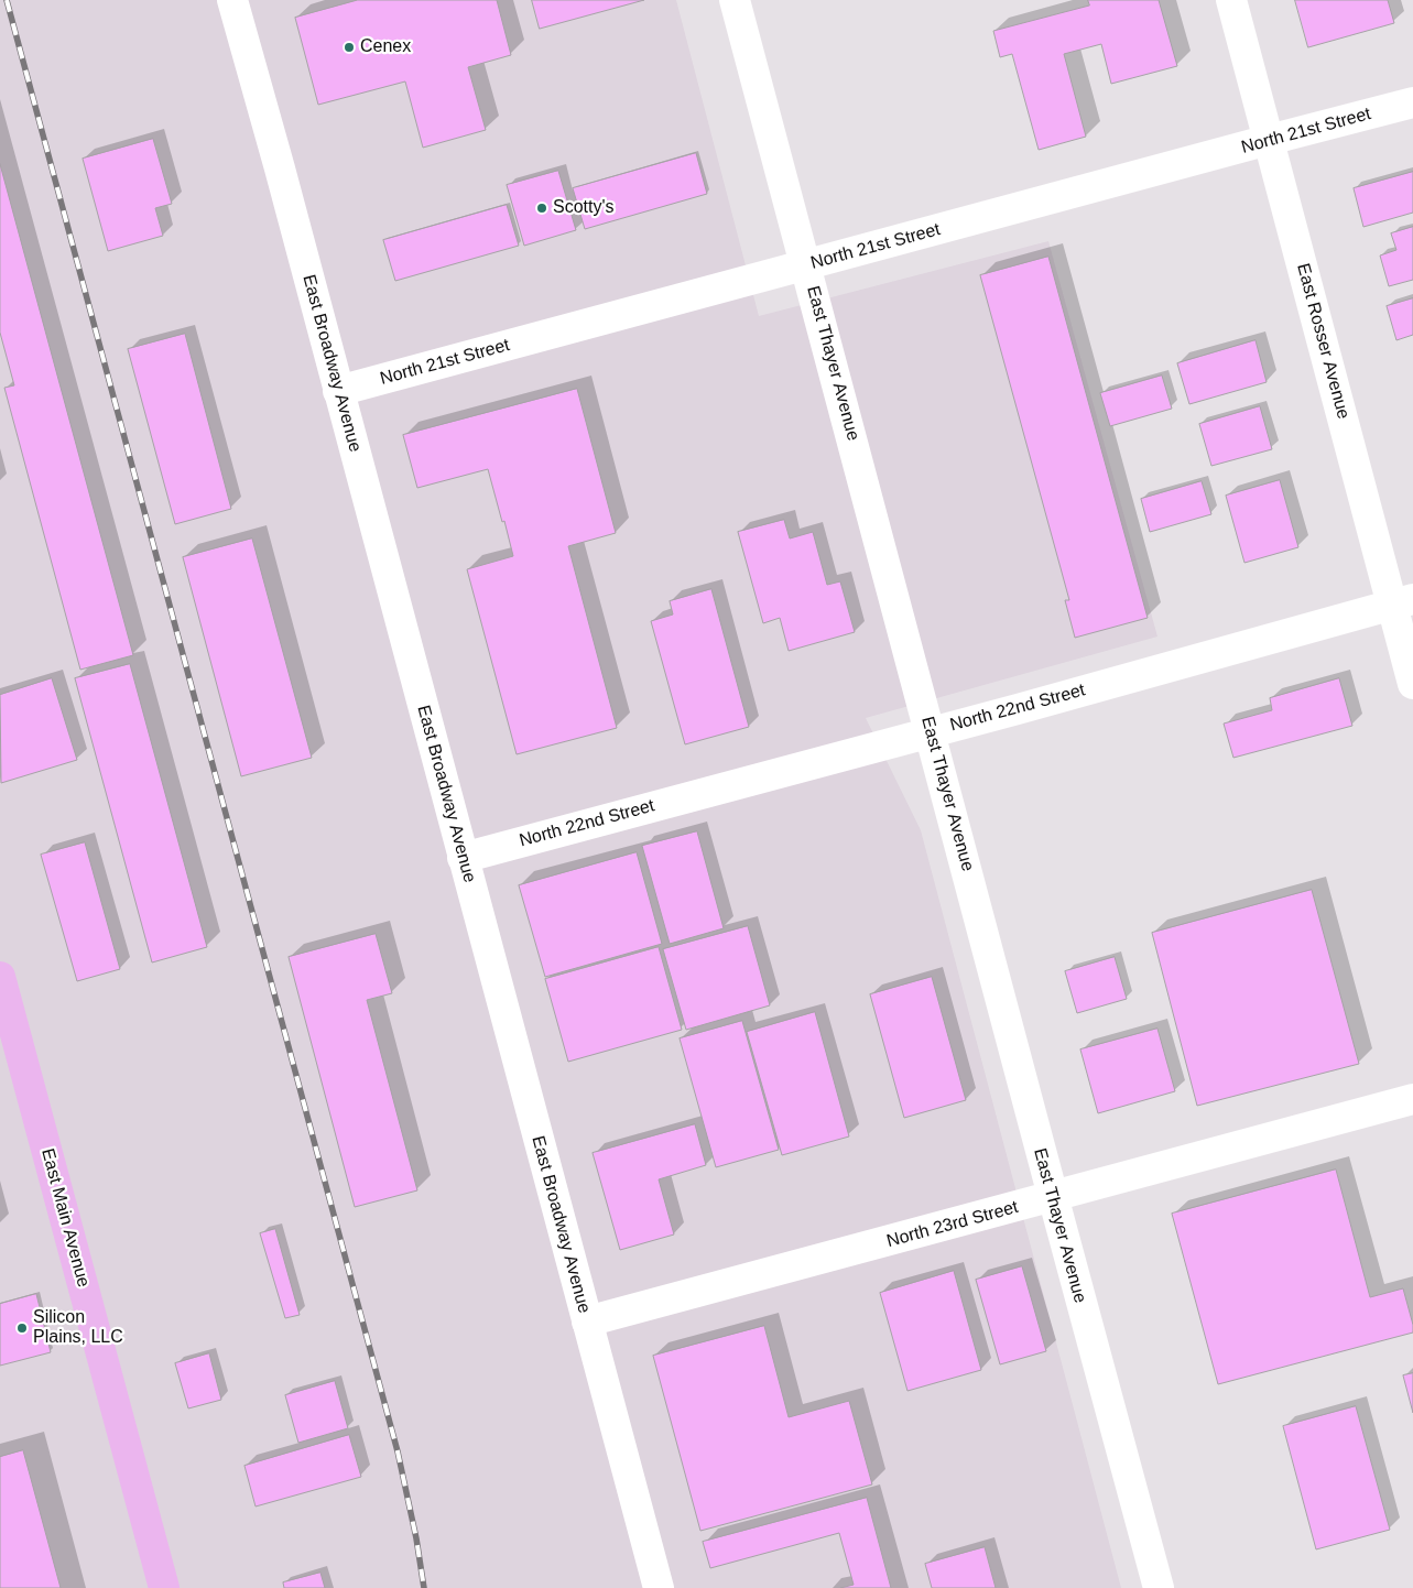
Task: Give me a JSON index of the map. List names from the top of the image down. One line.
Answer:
{"streets":{"main road":["East Main Avenue"],"street":["North 21st Street","East Rosser Avenue","East Broadway Avenue","East Thayer Avenue","North 22nd Street","North 23rd Street"]},"crossings":[["North 21st Street","East Rosser Avenue"],["North 21st Street","East Broadway Avenue"],["North 21st Street","East Thayer Avenue"],["East Rosser Avenue","North 22nd Street"],["East Broadway Avenue","North 22nd Street"],["East Broadway Avenue","North 23rd Street"],["East Thayer Avenue","North 22nd Street"],["East Thayer Avenue","North 23rd Street"]],"places":["Cenex","Scotty's","Silicon Plains, LLC"]}
